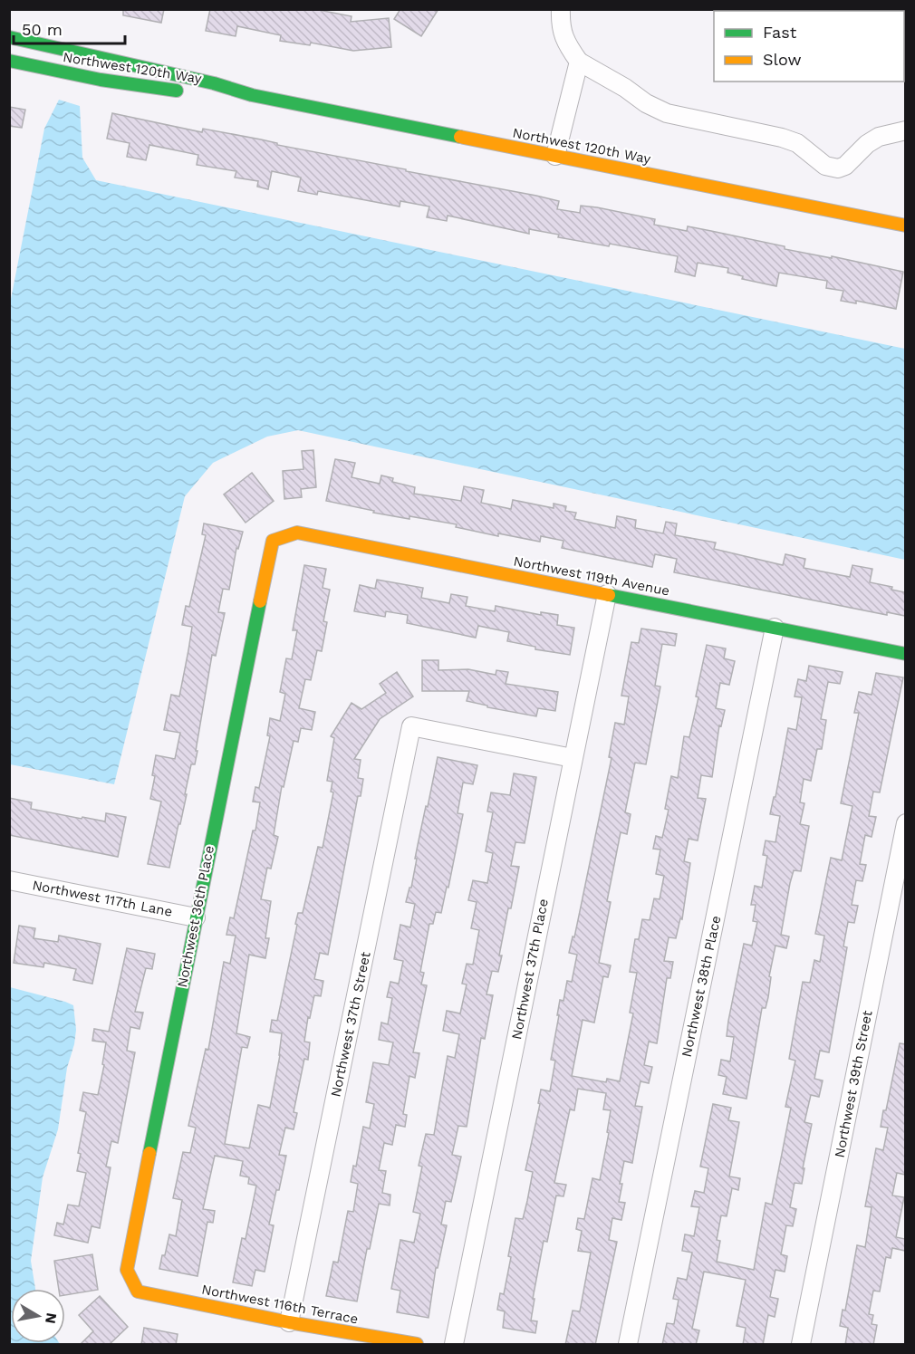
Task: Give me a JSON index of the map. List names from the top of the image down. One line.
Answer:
{"streets":{"street":["Northwest 120th Way","Northwest 119th Avenue","Northwest 117th Lane","Northwest 36th Place","Northwest 37th Place","Northwest 38th Place","Northwest 37th Street","Northwest 39th Street","Northwest 116th Terrace"]},"crossings":[["Northwest 119th Avenue","Northwest 36th Place"],["Northwest 119th Avenue","Northwest 37th Place"],["Northwest 119th Avenue","Northwest 38th Place"],["Northwest 117th Lane","Northwest 36th Place"],["Northwest 36th Place","Northwest 116th Terrace"],["Northwest 37th Place","Northwest 37th Street"],["Northwest 37th Street","Northwest 116th Terrace"]],"legend":["Fast","Slow"],"scale_bar":"50 m","north":"right"}
